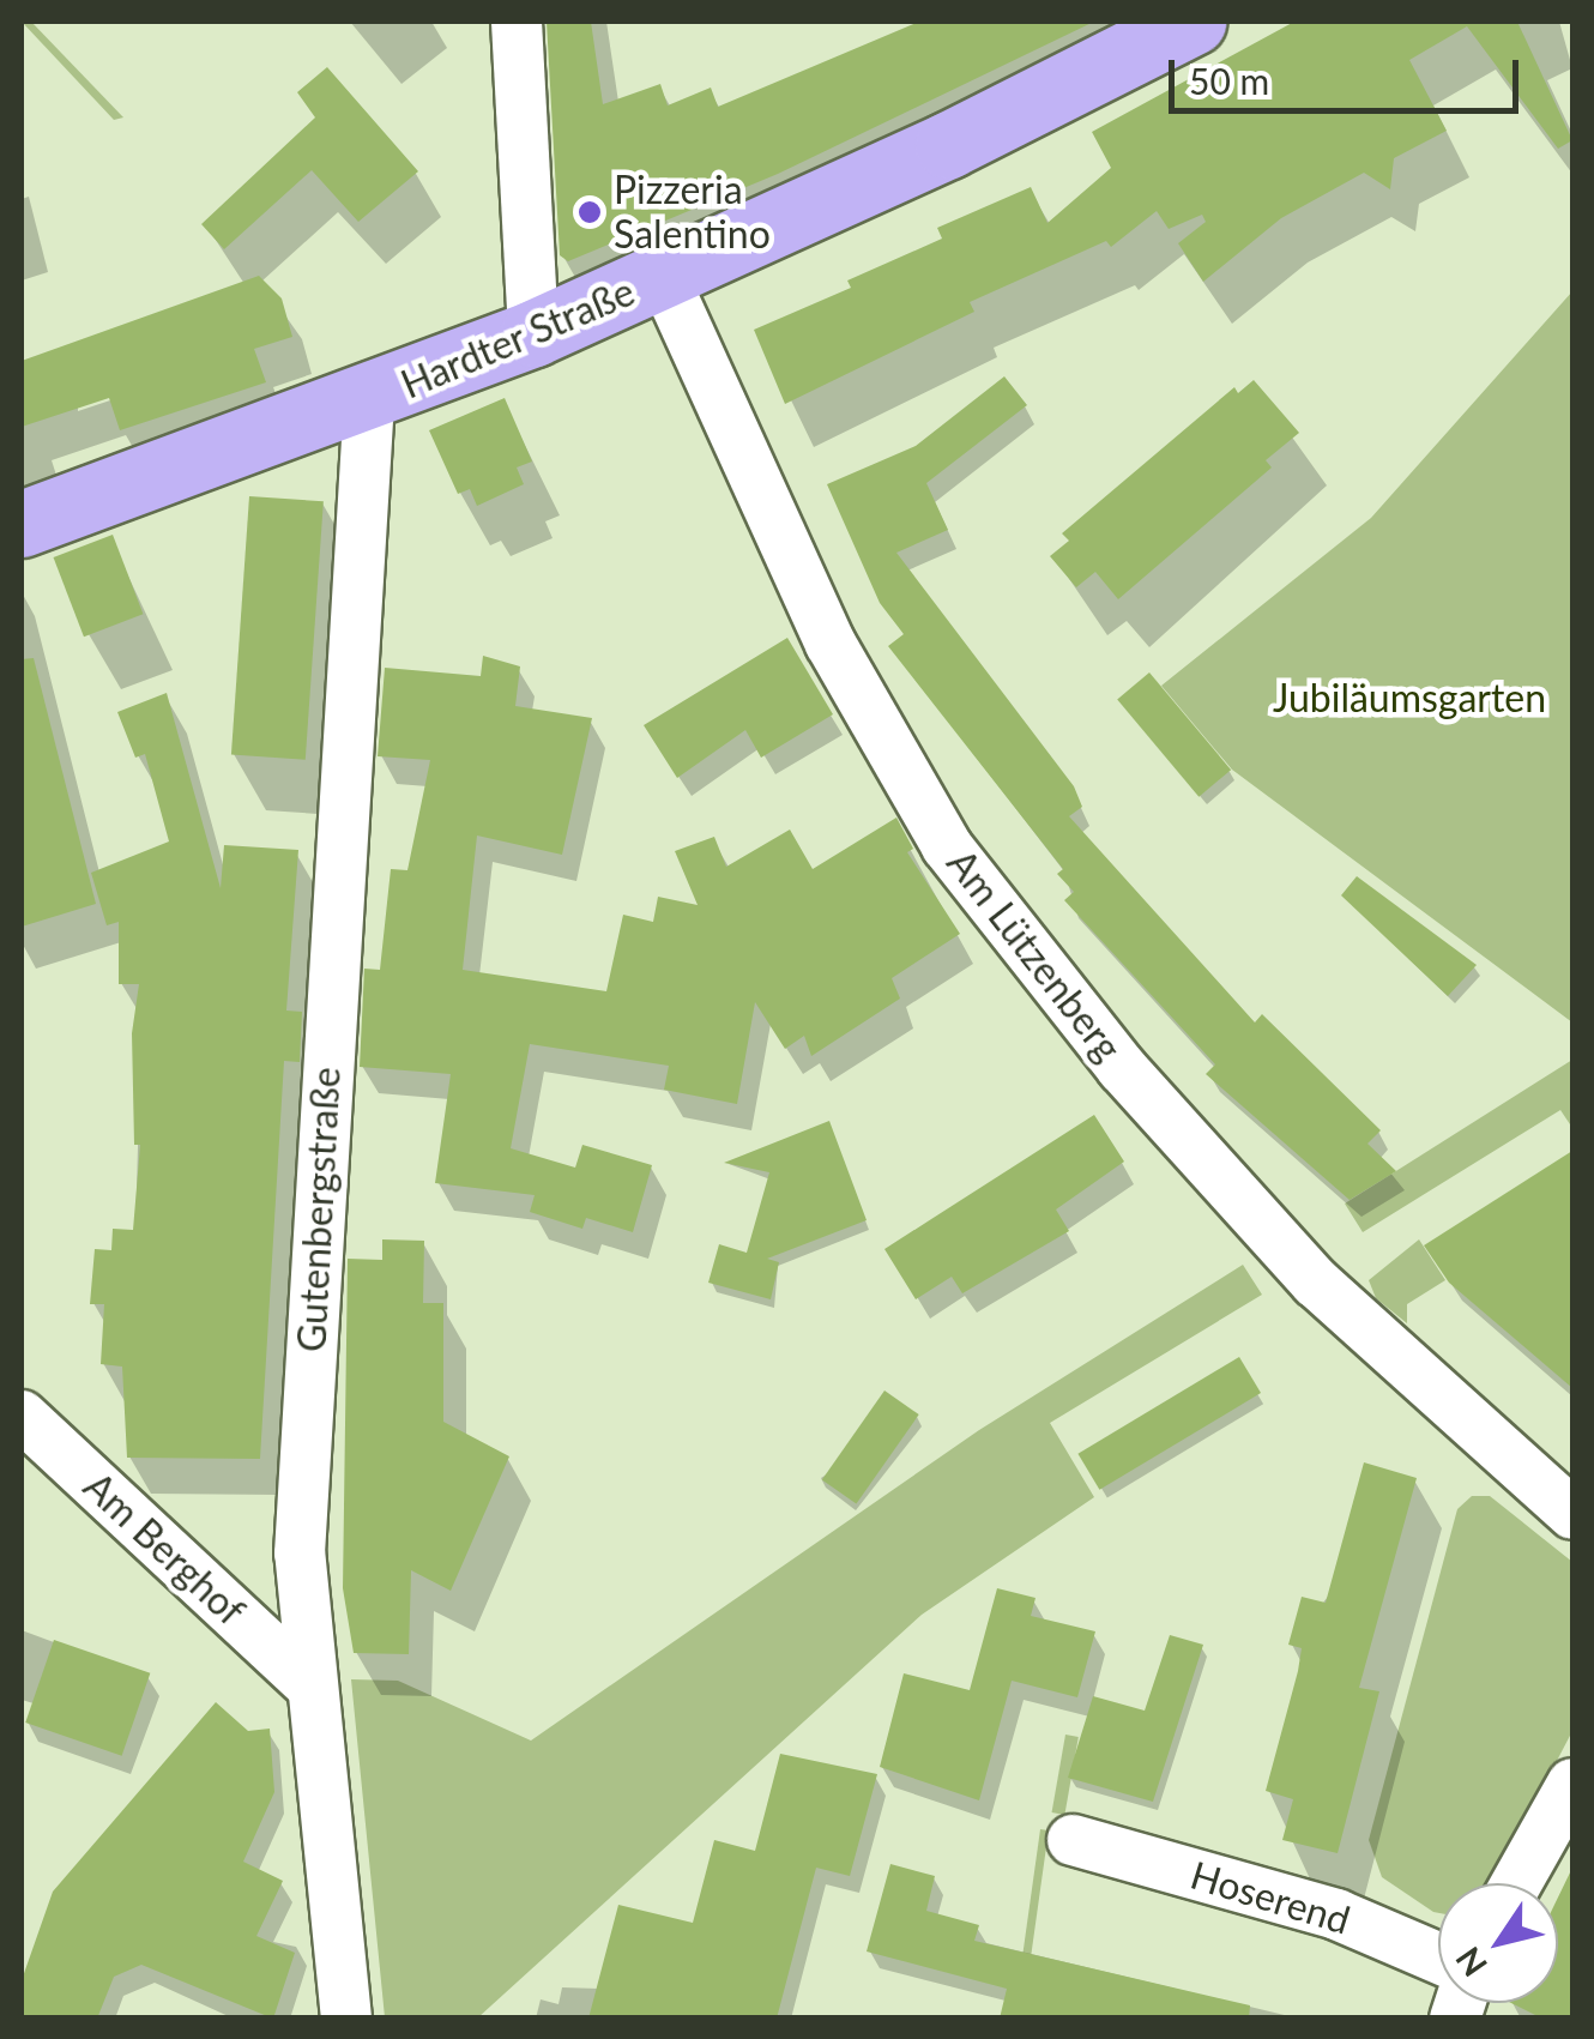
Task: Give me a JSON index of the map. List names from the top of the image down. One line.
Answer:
{"streets":{"main road":["Hardter Straße"],"street":["Am Lützenberg","Gutenbergstraße","Am Berghof","Hoserend"]},"crossings":[["Hardter Straße","Am Lützenberg"],["Hardter Straße","Gutenbergstraße"],["Gutenbergstraße","Am Berghof"]],"parks":["Jubiläumsgarten"],"places":["Pizzeria Salentino"],"scale_bar":"50 m","north":"bottom left"}
